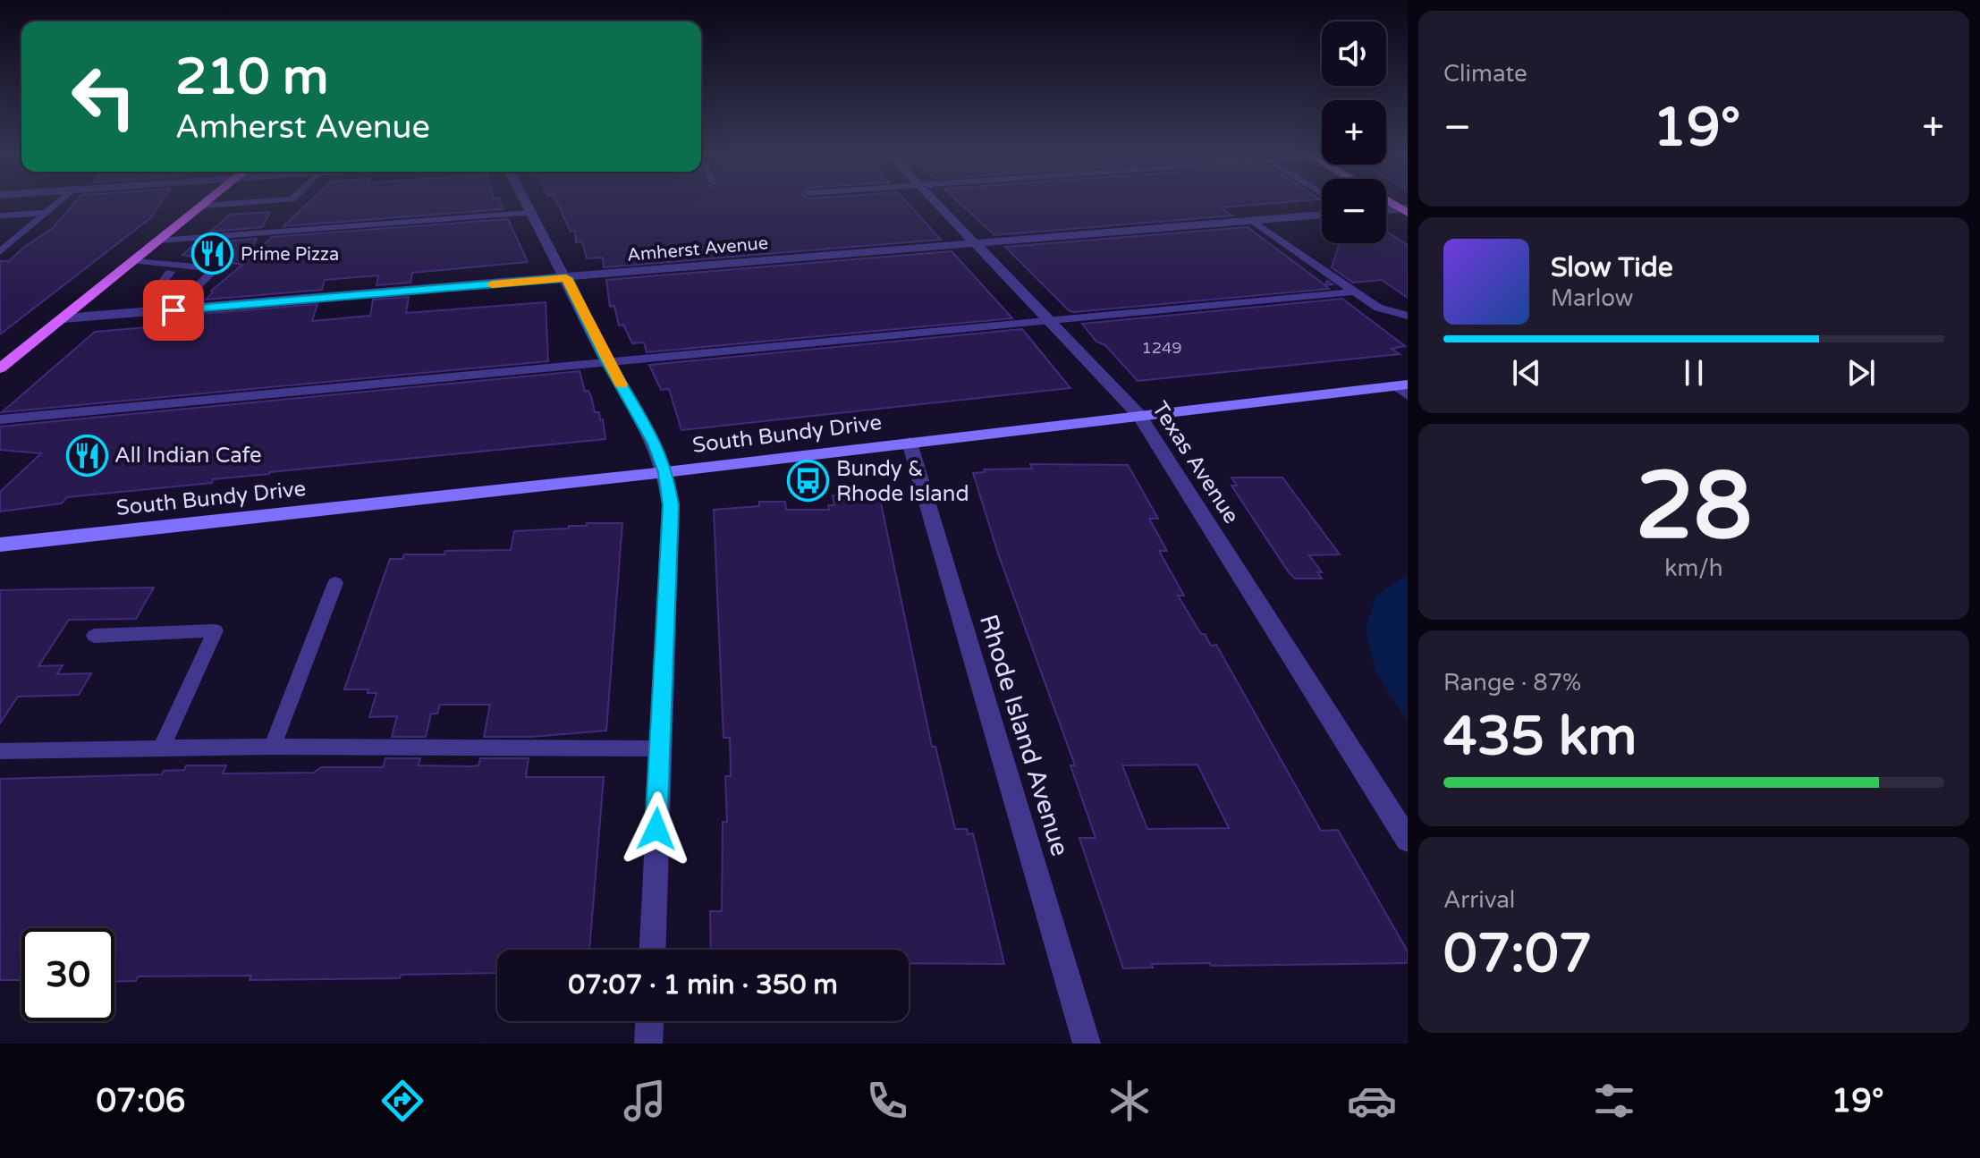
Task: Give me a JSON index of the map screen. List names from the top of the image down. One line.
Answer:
{"streets":{"main road":["South Bundy Drive"],"street":["Amherst Avenue","Texas Avenue","Rhode Island Avenue"]},"crossings":[["Amherst Avenue","Texas Avenue"],["South Bundy Drive","Texas Avenue"],["South Bundy Drive","Rhode Island Avenue"]],"places":{"restaurant":["Prime Pizza","All Indian Cafe"],"bus stop":["Bundy & Rhode Island"]},"house_numbers":["1249"],"page":{"tile":["Climate",["28","km/h"],["Range · 87%","435 km"],["Arrival","07:07"]],"map_buttons":["+","−"],"turn":["210 m","Amherst Avenue"],"heat":["−","19°","+"],"song":["Slow Tide","Marlow"],"limit":"30","trip":"07:07 · 1 min · 350 m","tabs":["07:06","19°"]}}
